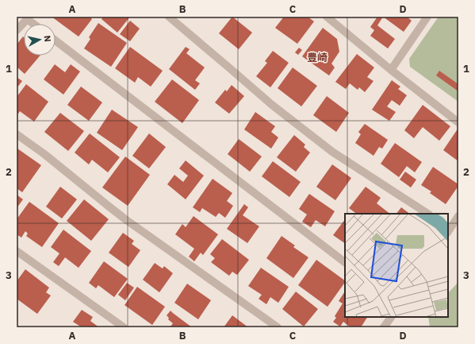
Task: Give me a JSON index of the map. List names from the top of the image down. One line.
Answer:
{"districts":["豊崎"],"north":"right","grid":{"columns":["A","B","C","D"],"rows":["1","2","3"]}}
